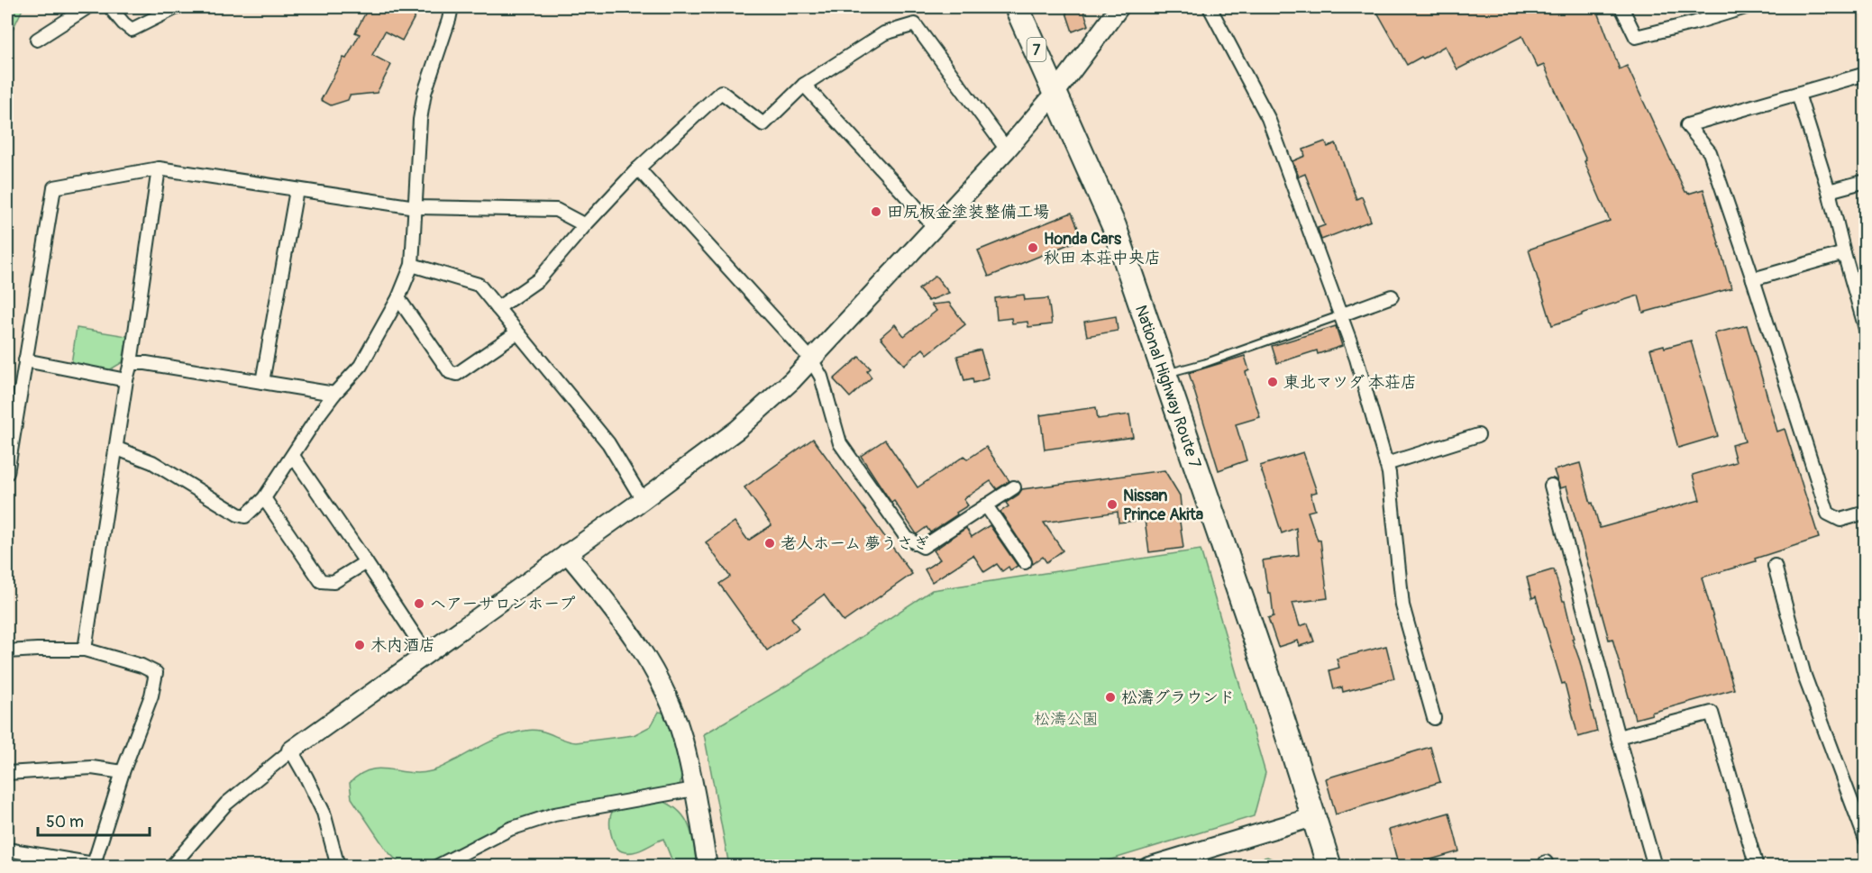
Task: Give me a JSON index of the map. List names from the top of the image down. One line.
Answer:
{"streets":{"highway":["7","National Highway Route 7"]},"parks":["松濤公園"],"places":["田尻板金塗装整備工場","Honda Cars 秋田 本荘中央店","東北マツダ 本荘店","Nissan Prince Akita","老人ホーム 夢うさぎ","ヘアーサロンホープ","木内酒店","松濤グラウンド"],"scale_bar":"50 m"}
